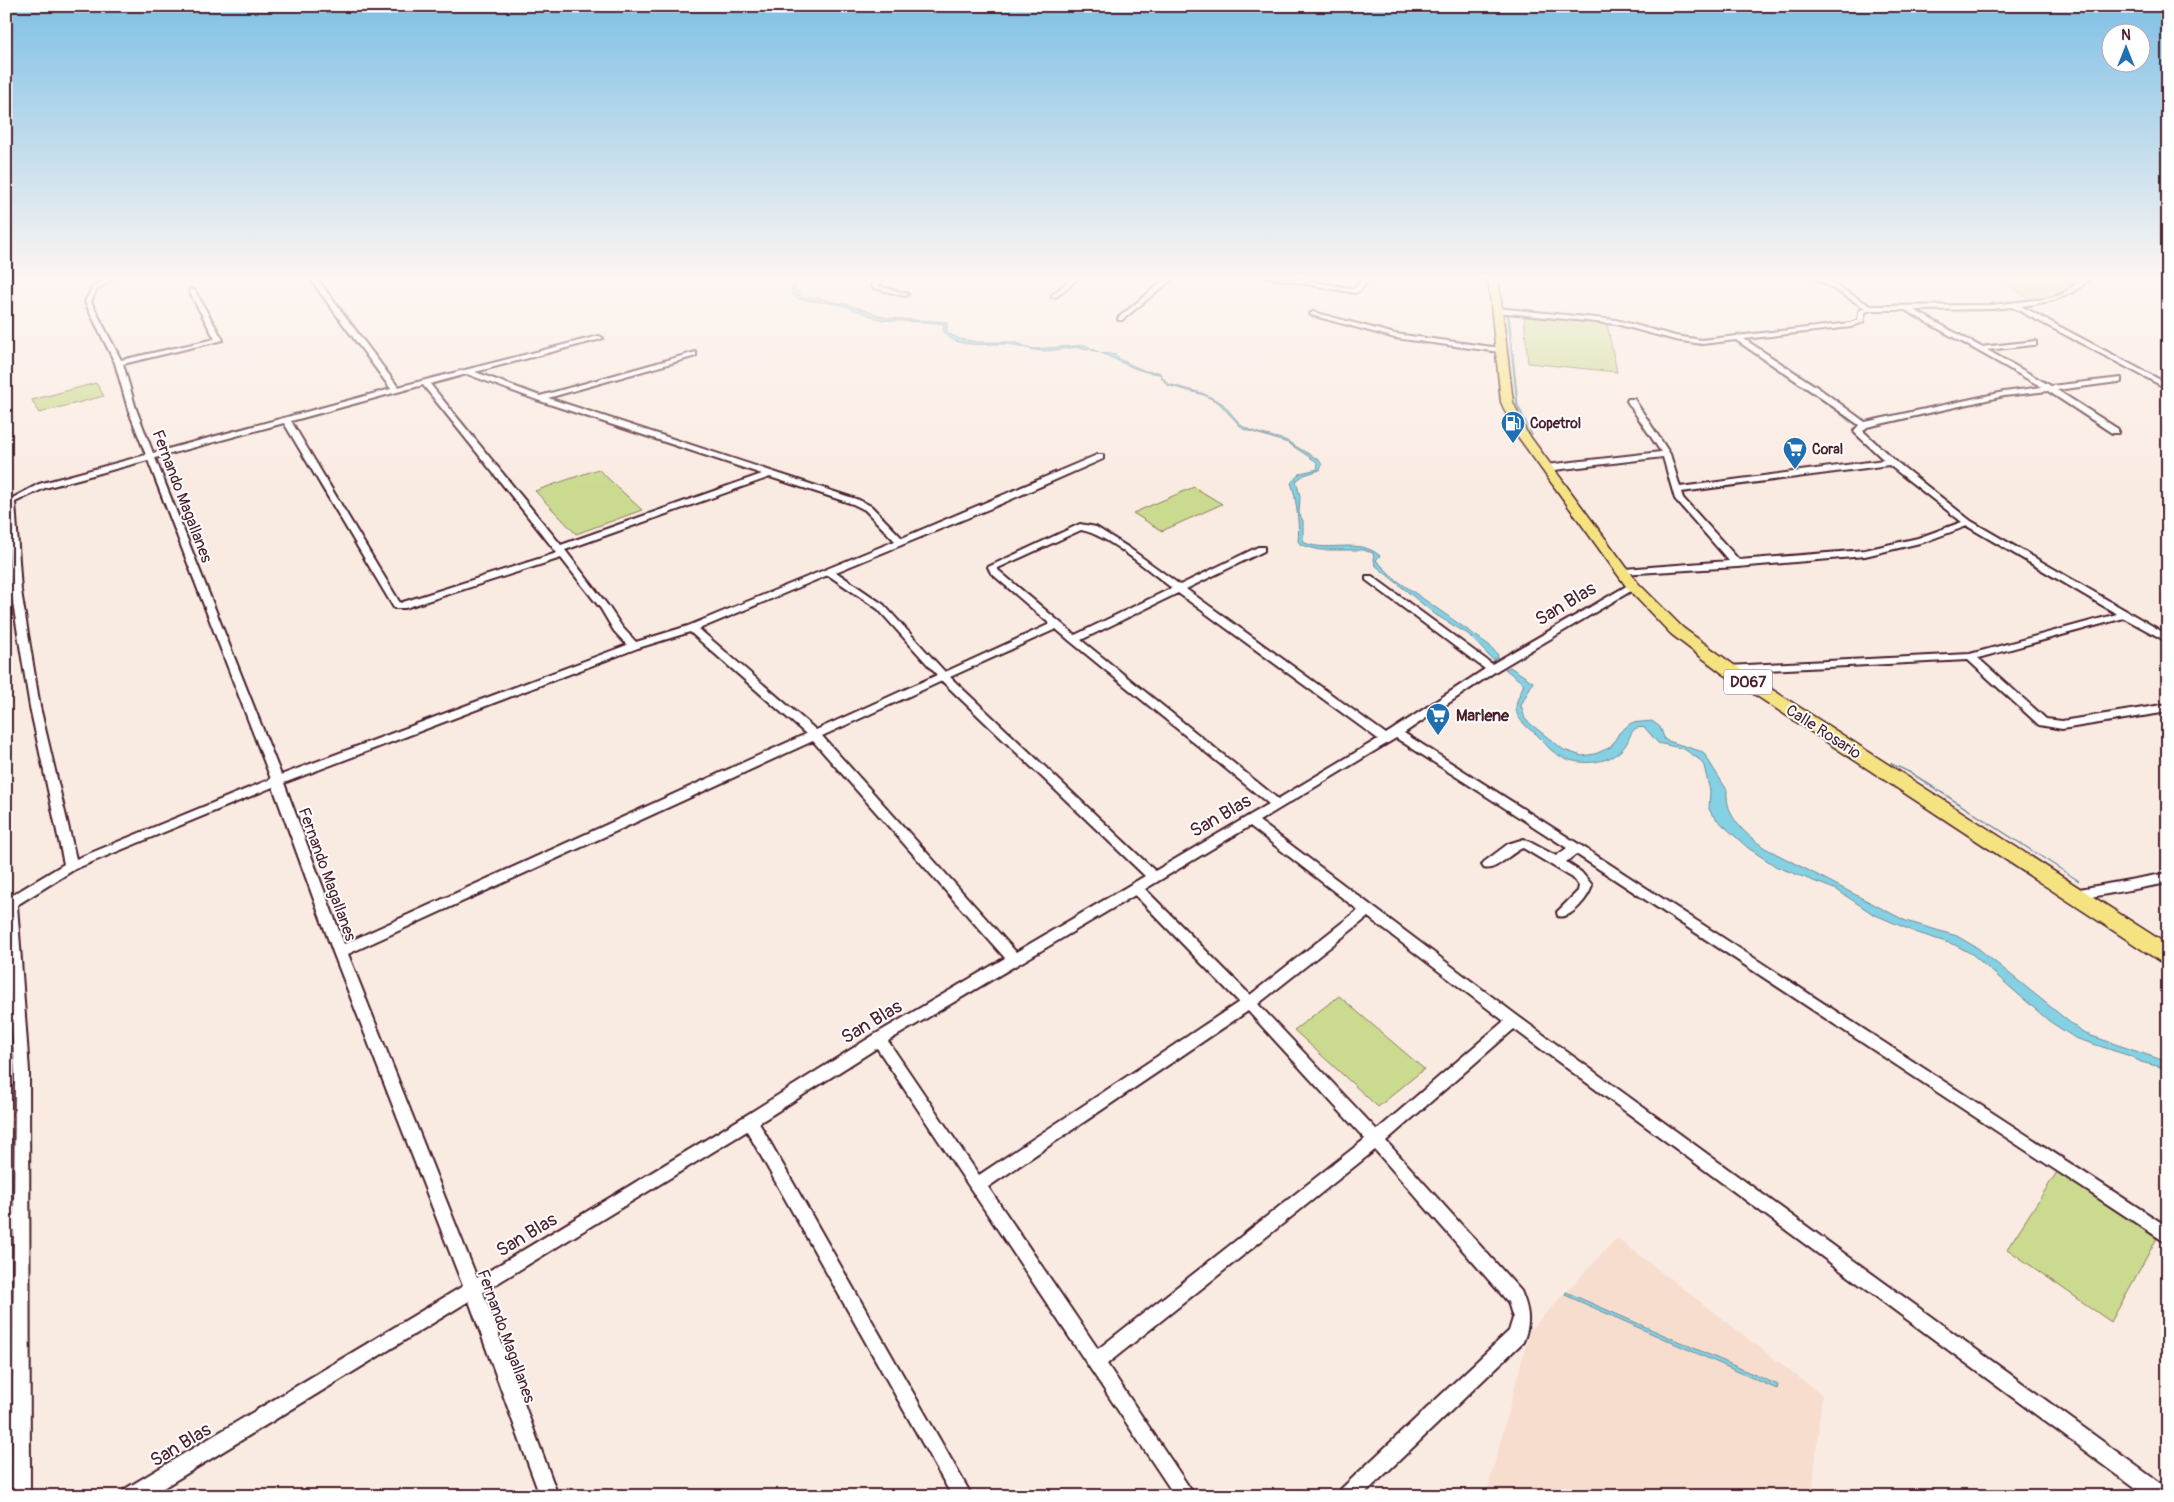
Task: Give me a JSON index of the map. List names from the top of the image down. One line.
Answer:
{"streets":{"main road":["D067","Calle Rosario"],"street":["Fernando Magallanes","San Blas"]},"crossings":[["Fernando Magallanes","San Blas"],["San Blas","Calle Rosario"]],"places":{"fuel station":["Copetrol"],"supermarket":["Coral","Marlene"]},"north":"top"}
